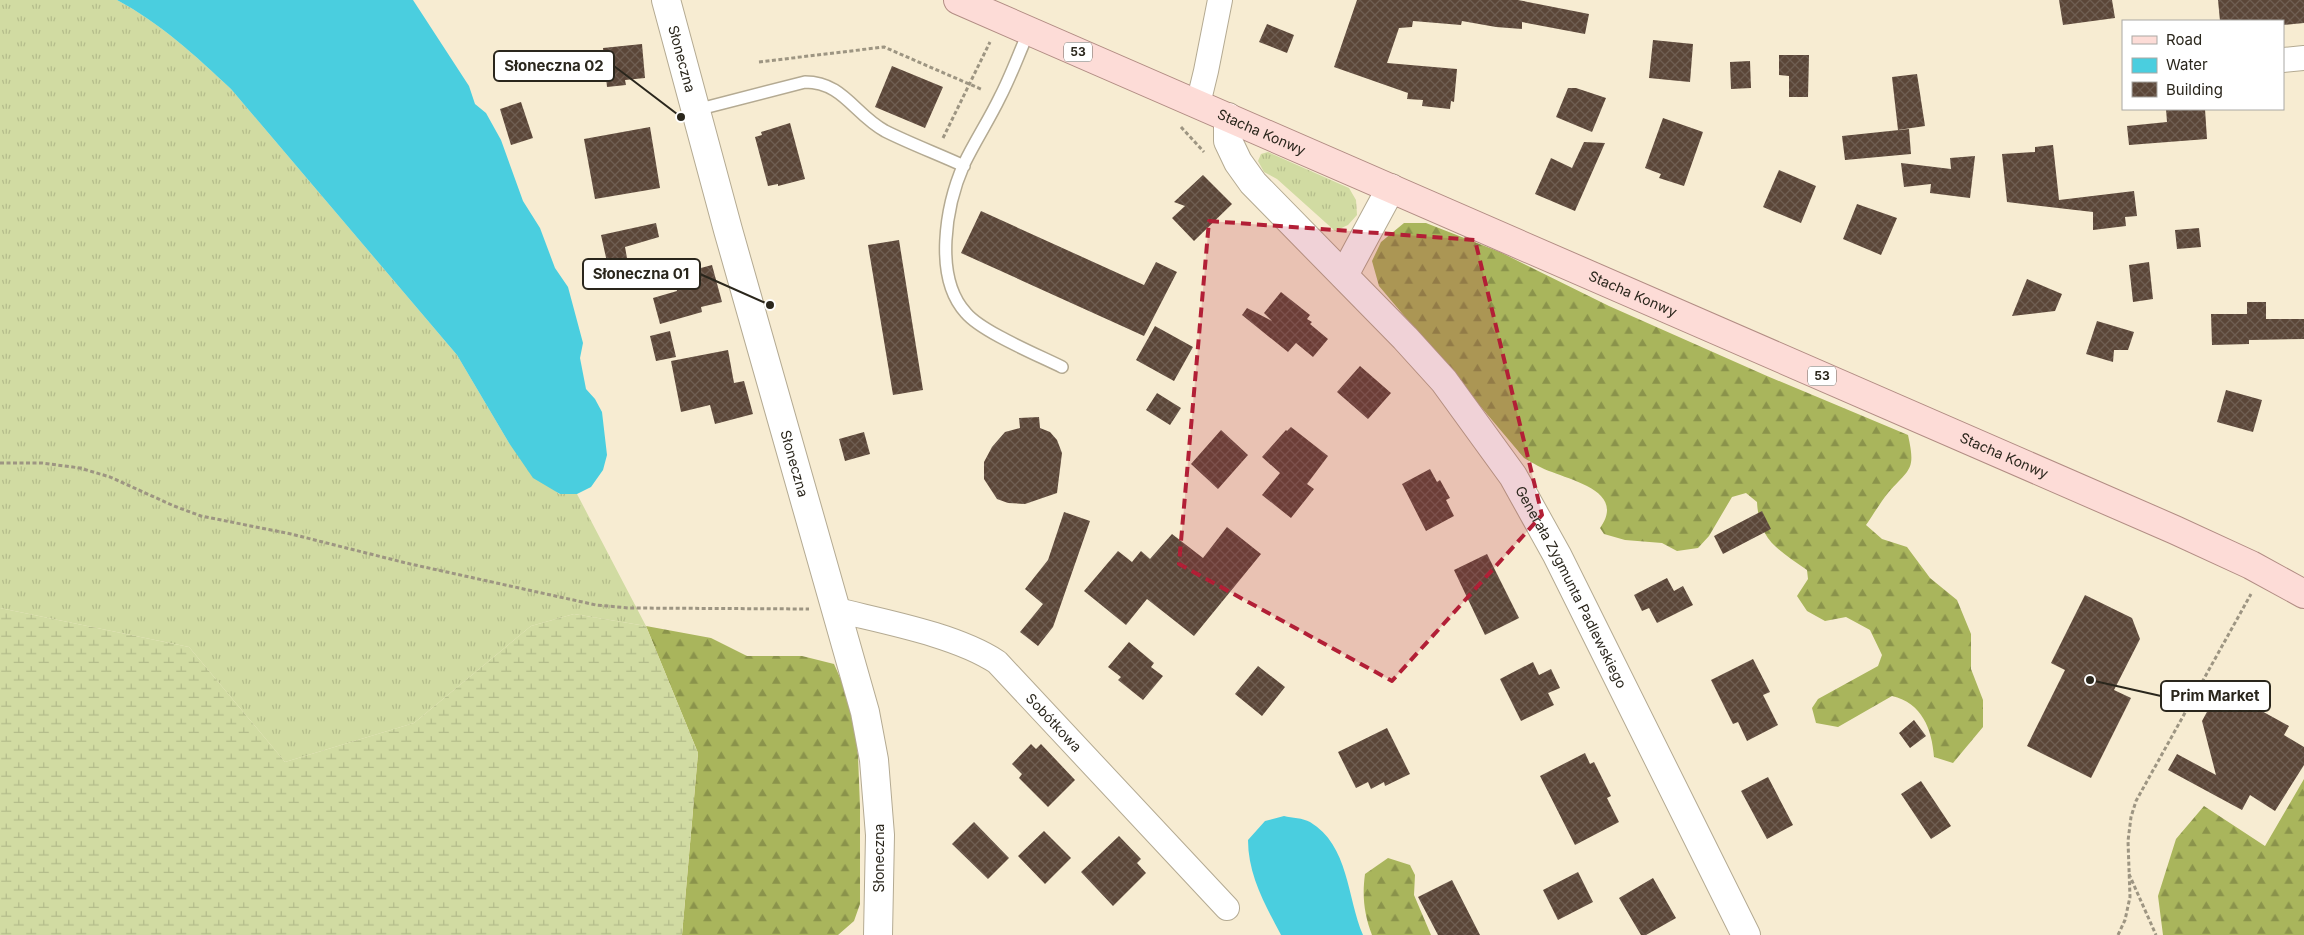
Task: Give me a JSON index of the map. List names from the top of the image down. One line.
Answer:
{"streets":{"main road":["53","Stacha Konwy"],"street":["Słoneczna","Generała Zygmunta Padlewskiego","Sobótkowa"]},"crossings":[["Słoneczna","Sobótkowa"],["Stacha Konwy","Generała Zygmunta Padlewskiego"]],"places":["Słoneczna 02","Słoneczna 01","Prim Market"],"legend":["Road","Water","Building"]}
